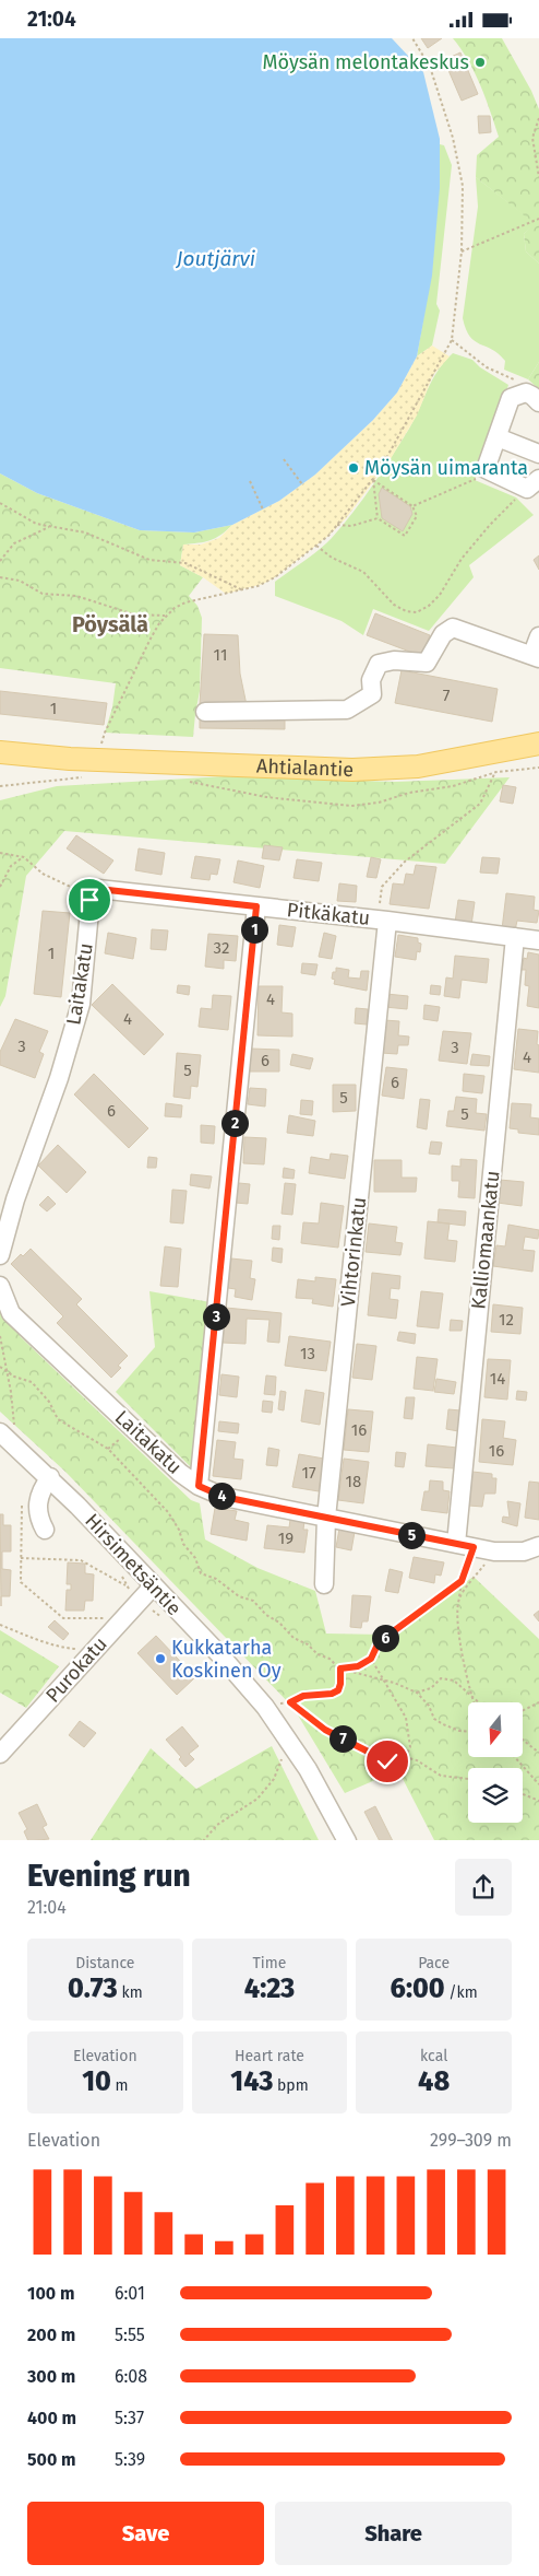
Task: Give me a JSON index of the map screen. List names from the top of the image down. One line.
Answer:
{"streets":{"main road":["Ahtialantie"],"street":["Pitkäkatu","Laitakatu","Kalliomaankatu","Vihtorinkatu","Hirsimetsäntie","Purokatu"]},"crossings":[["Pitkäkatu","Laitakatu"],["Pitkäkatu","Kalliomaankatu"],["Pitkäkatu","Vihtorinkatu"],["Laitakatu","Kalliomaankatu"],["Laitakatu","Vihtorinkatu"],["Hirsimetsäntie","Purokatu"]],"districts":["Pöysälä"],"water":["Joutjärvi"],"places":["Möysän melontakeskus","Möysän uimaranta","Kukkatarha Koskinen Oy"],"house_numbers":["11","7","1","32","1","4","4","3","3","4","6","5","6","5","6","5","12","13","14","16","16","17","18","19"],"north":"bottom","page":{"status":"21:04","pins":["1","2","3","4","5","6","7"],"heading":["Evening run","21:04"],"stats":[["Distance","0.73 km"],["Time","4:23"],["Pace","6:00 /km"],["Elevation","10 m"],["Heart rate","143 bpm"],["kcal","48"]],"chart":["Elevation","299–309 m"],"list":[{"name":"100 m","note":"6:01"},{"name":"200 m","note":"5:55"},{"name":"300 m","note":"6:08"},{"name":"400 m","note":"5:37"},{"name":"500 m","note":"5:39"}],"buttons":["Save","Share"]}}
